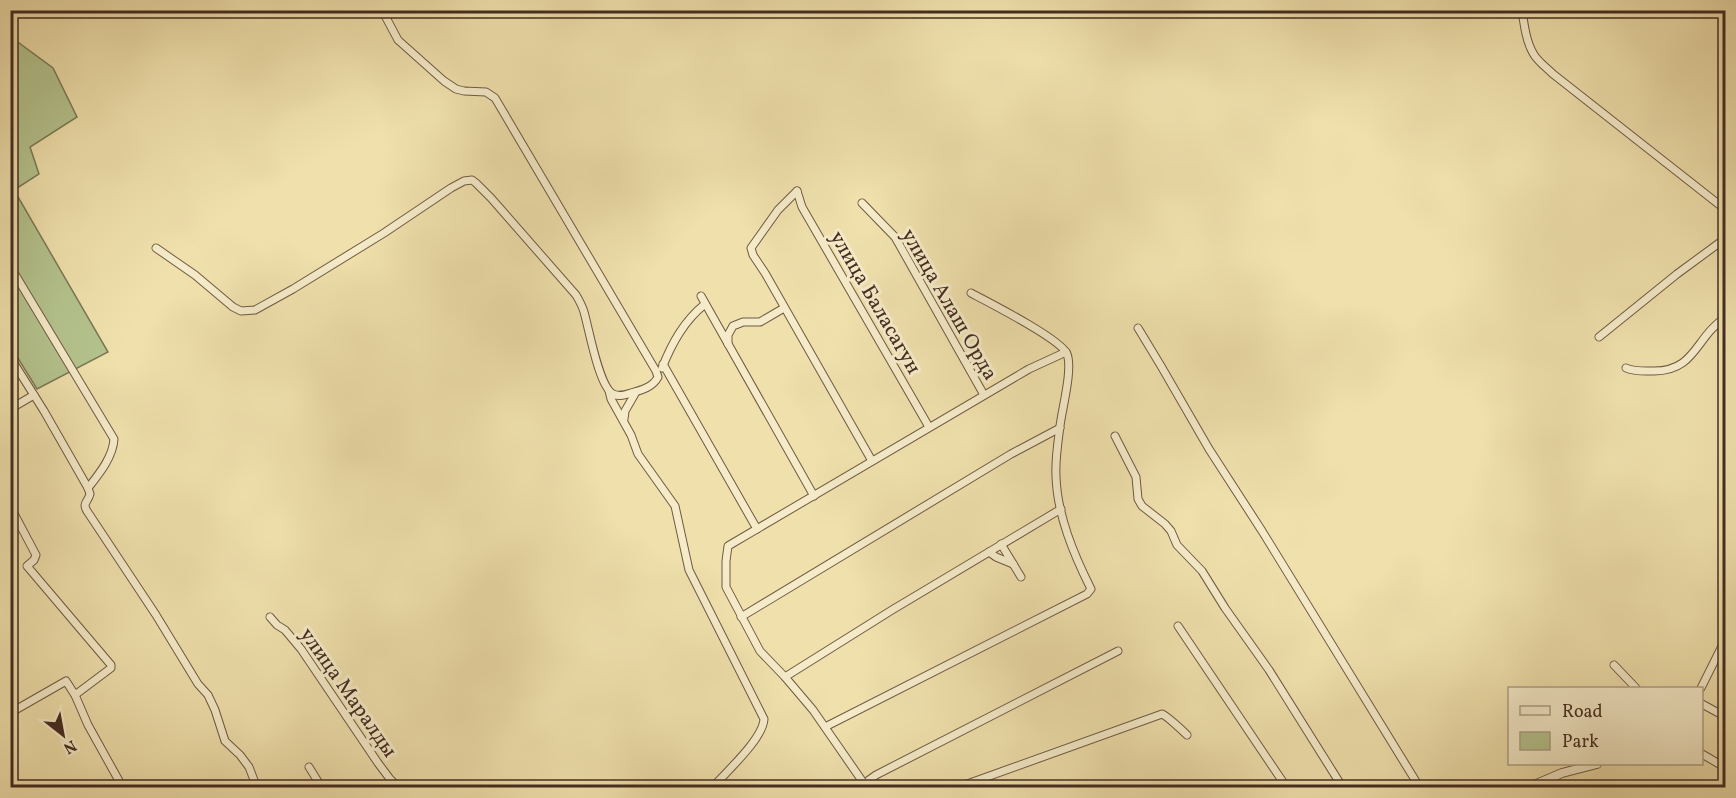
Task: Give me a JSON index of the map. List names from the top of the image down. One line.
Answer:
{"streets":{"street":["улица Баласагун","улица Алаш Орда","улица Маралды"]},"legend":["Road","Park"],"north":"bottom right"}
